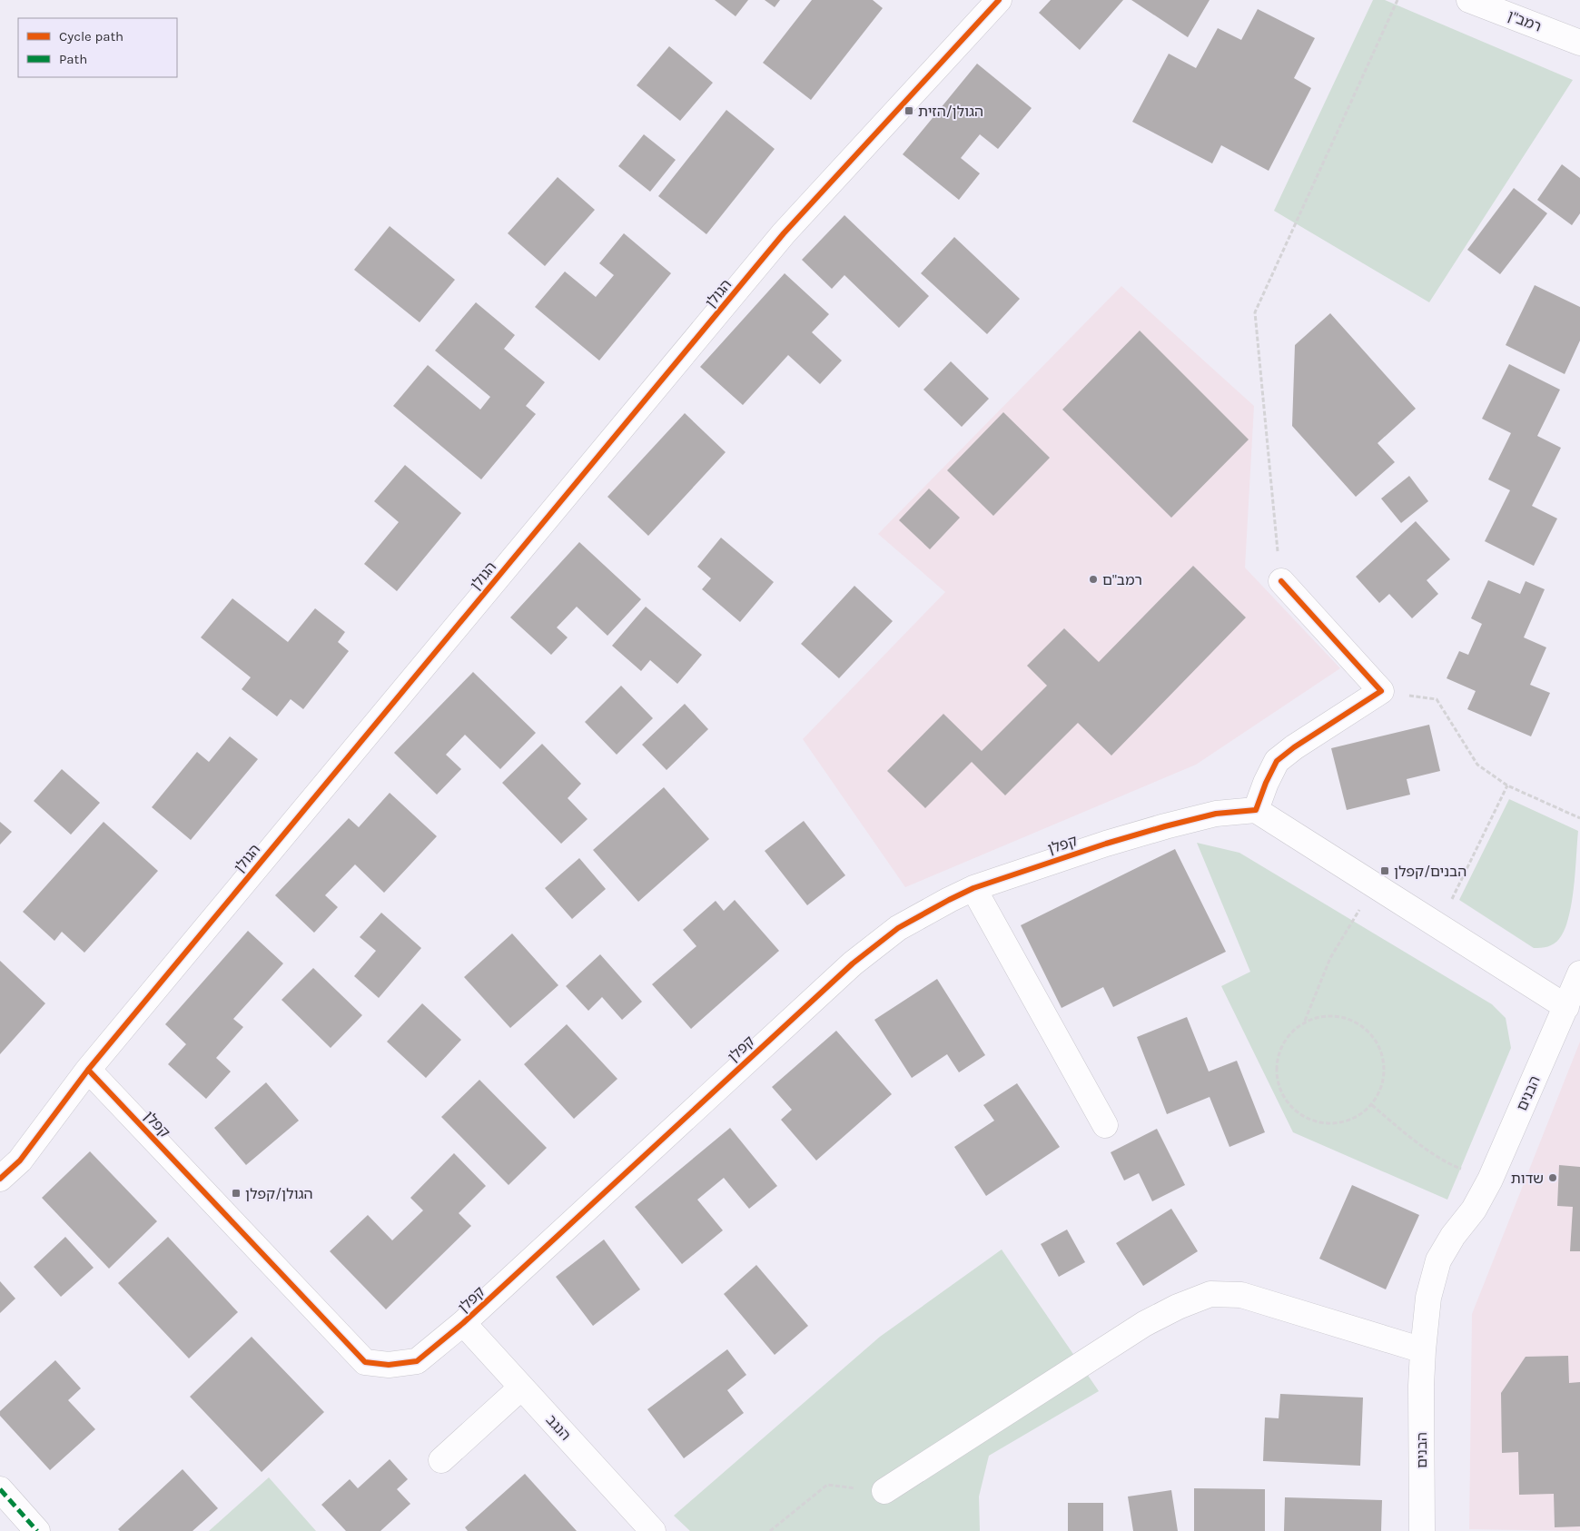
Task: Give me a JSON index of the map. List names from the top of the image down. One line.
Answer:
{"streets":{"street":["רמב\"ן","הגולן","קפלן","הבנים","הנגב"]},"crossings":[["הגולן","קפלן"],["קפלן","הנגב"]],"places":{"transit":["הגולן/הזית","הבנים/קפלן","הגולן/קפלן"],"other":["רמב\"ם","שדות"]},"legend":["Cycle path","Path"]}
